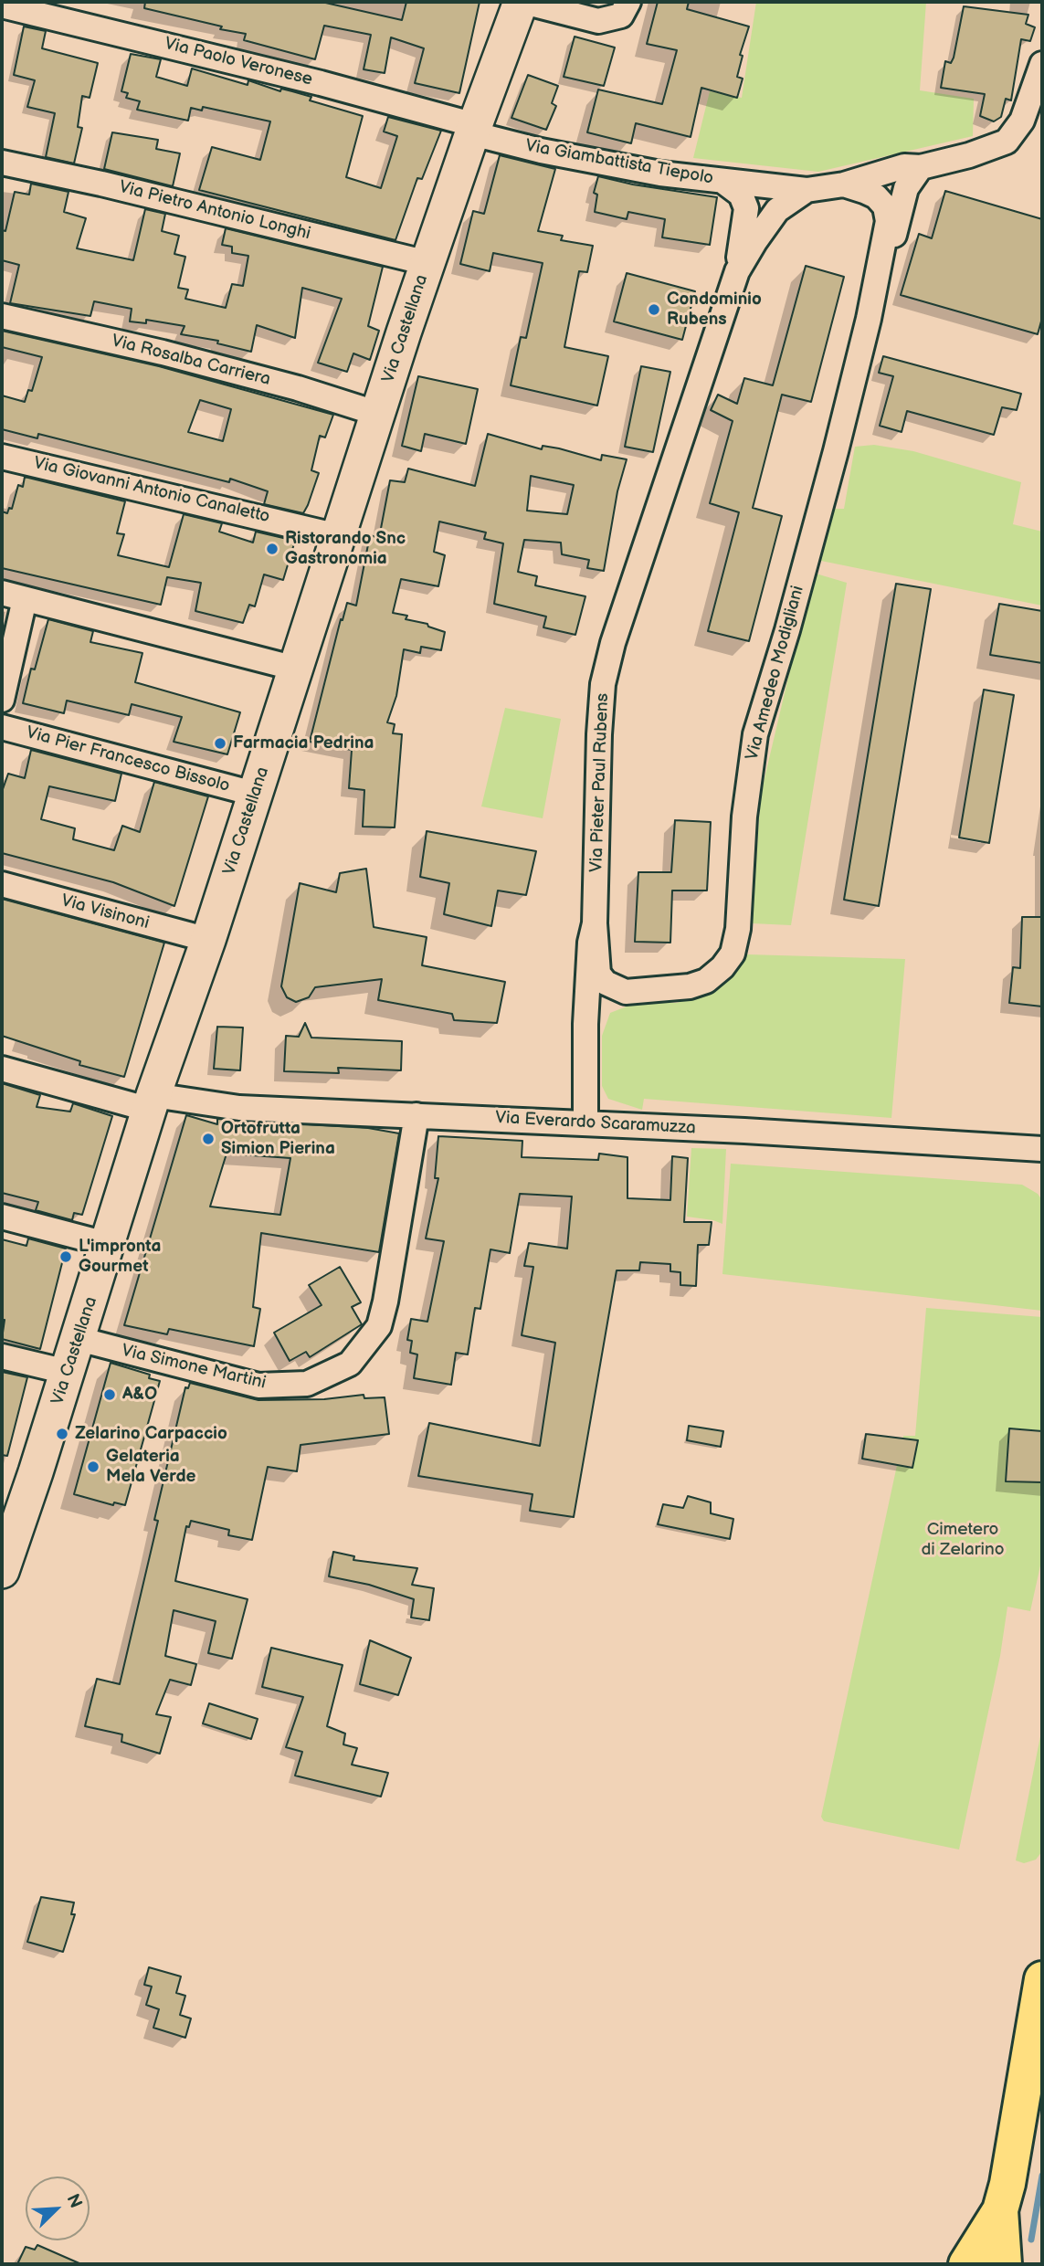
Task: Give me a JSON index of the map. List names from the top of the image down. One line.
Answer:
{"streets":{"street":["Via Paolo Veronese","Via Giambattista Tiepolo","Via Pietro Antonio Longhi","Via Castellana","Via Rosalba Carriera","Via Giovanni Antonio Canaletto","Via Amedeo Modigliani","Via Pier Francesco Bissolo","Via Pieter Paul Rubens","Via Visinoni","Via Everardo Scaramuzza","Via Simone Martini"]},"crossings":[["Via Paolo Veronese","Via Giambattista Tiepolo"],["Via Paolo Veronese","Via Castellana"],["Via Giambattista Tiepolo","Via Castellana"],["Via Giambattista Tiepolo","Via Amedeo Modigliani"],["Via Giambattista Tiepolo","Via Pieter Paul Rubens"],["Via Pietro Antonio Longhi","Via Castellana"],["Via Castellana","Via Rosalba Carriera"],["Via Castellana","Via Giovanni Antonio Canaletto"],["Via Castellana","Via Pier Francesco Bissolo"],["Via Castellana","Via Visinoni"],["Via Castellana","Via Everardo Scaramuzza"],["Via Castellana","Via Simone Martini"],["Via Amedeo Modigliani","Via Pieter Paul Rubens"],["Via Pieter Paul Rubens","Via Everardo Scaramuzza"],["Via Everardo Scaramuzza","Via Simone Martini"]],"parks":["Cimetero di Zelarino"],"places":["Condominio Rubens","Ristorando Snc Gastronomia","Farmacia Pedrina","Ortofrutta Simion Pierina","L'impronta Gourmet","A&O","Zelarino Carpaccio","Gelateria Mela Verde"],"north":"top right"}
